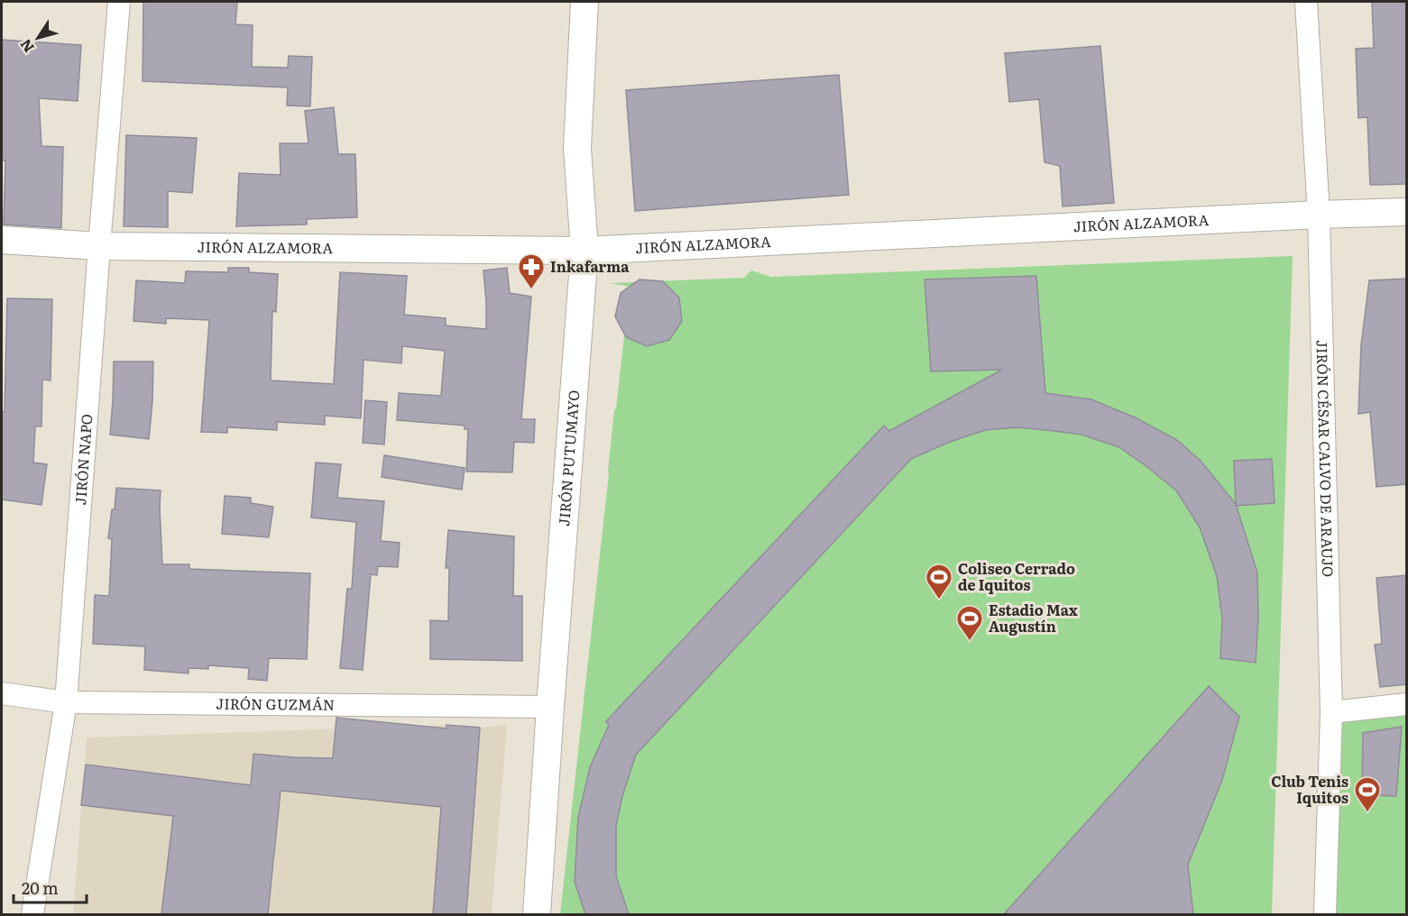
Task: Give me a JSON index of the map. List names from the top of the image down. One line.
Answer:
{"streets":{"street":["JIRÓN ALZAMORA","JIRÓN PUTUMAYO","JIRÓN CÉSAR CALVO DE ARAUJO","JIRÓN NAPO","JIRÓN GUZMÁN"]},"crossings":[["JIRÓN ALZAMORA","JIRÓN PUTUMAYO"],["JIRÓN ALZAMORA","JIRÓN CÉSAR CALVO DE ARAUJO"],["JIRÓN ALZAMORA","JIRÓN NAPO"],["JIRÓN PUTUMAYO","JIRÓN GUZMÁN"],["JIRÓN NAPO","JIRÓN GUZMÁN"]],"places":{"pharmacy":["Inkafarma"],"sports":["Coliseo Cerrado de Iquitos","Estadio Max Augustín","Club Tenis Iquitos"]},"scale_bar":"20 m","north":"bottom left"}
